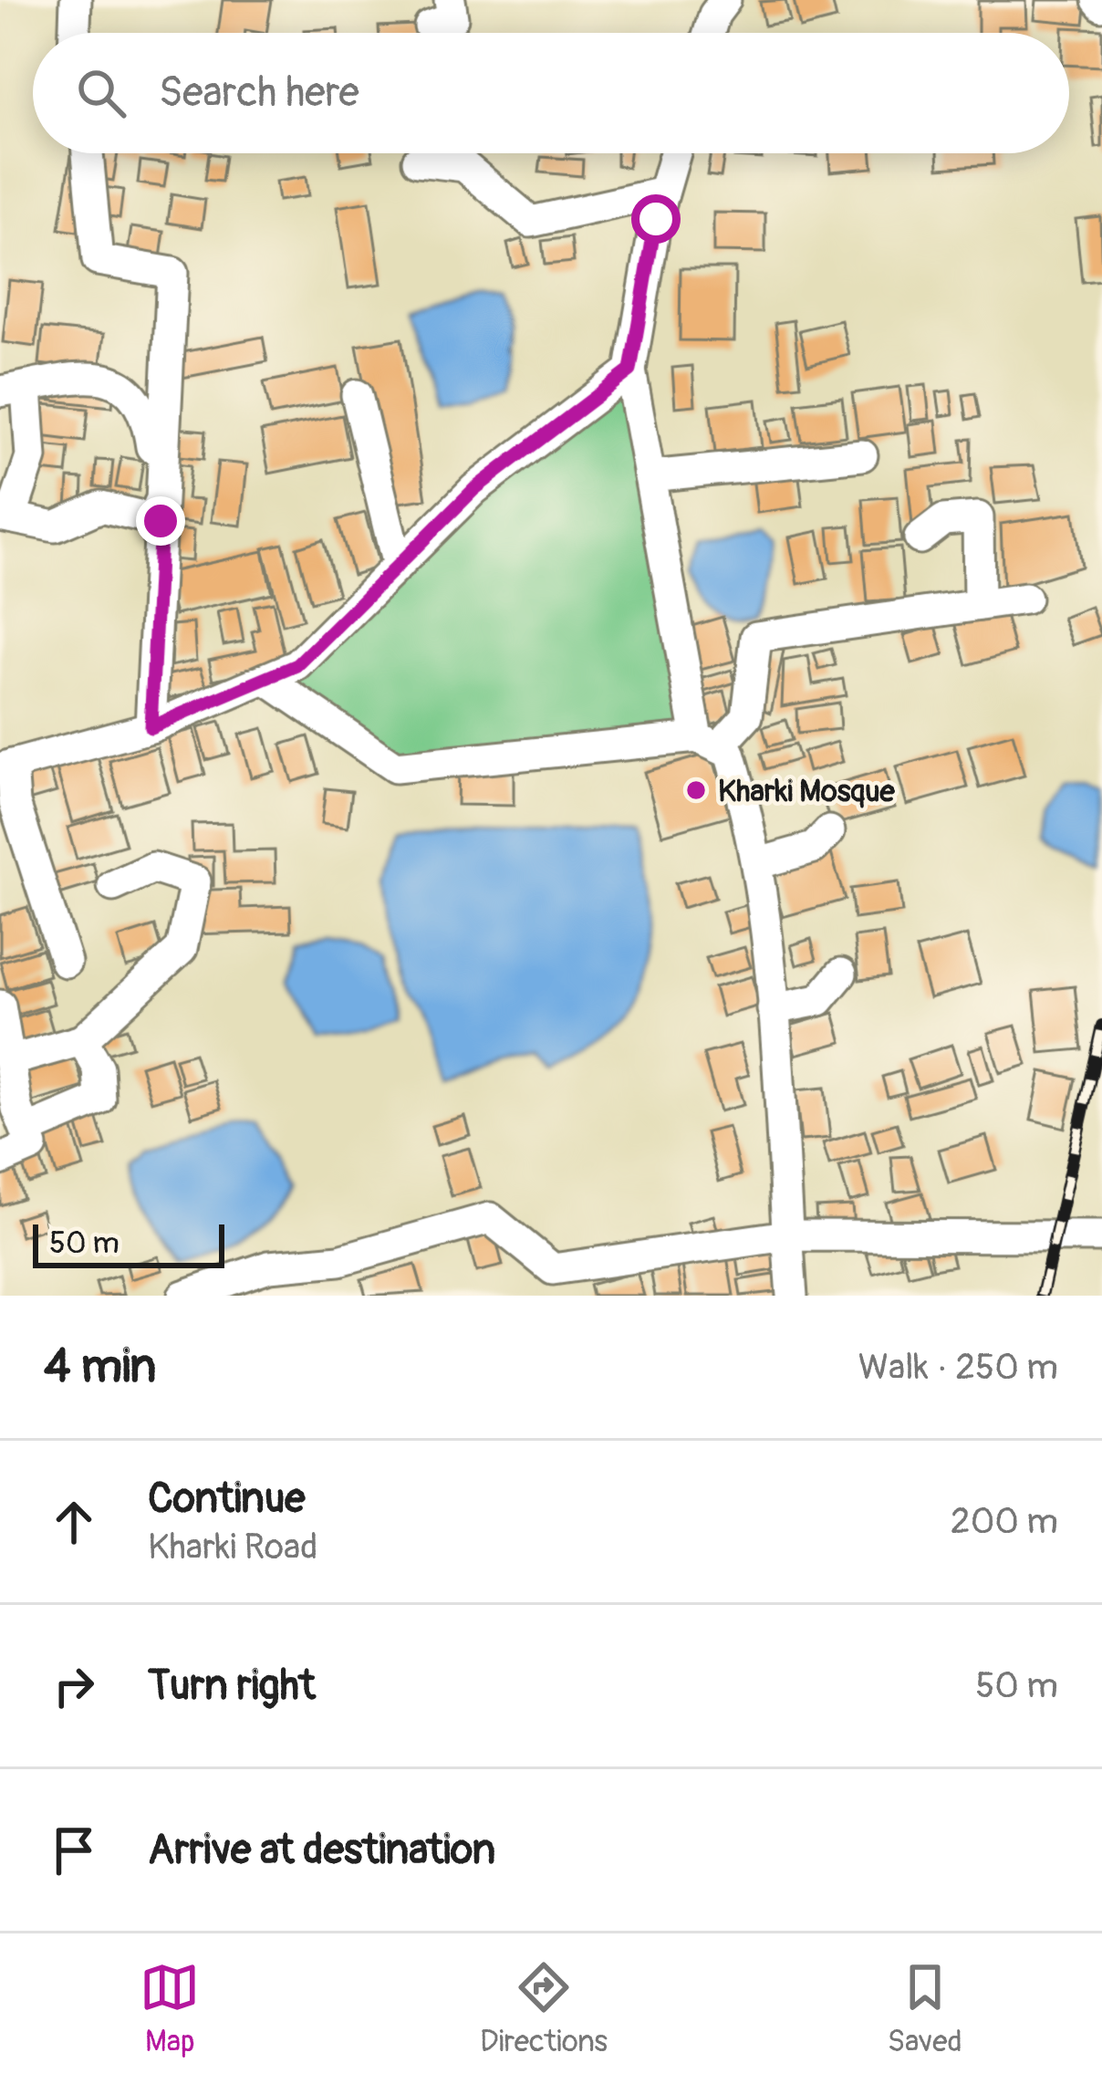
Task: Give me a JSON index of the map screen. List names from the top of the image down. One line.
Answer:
{"places":["Kharki Mosque"],"scale_bar":"50 m","page":{"search":"Search here","scale":"50 m","heading":["4 min","Walk · 250 m"],"list":[["Continue","Kharki Road","200 m"],["Turn right","50 m"],"Arrive at destination"],"nav":["Map","Directions","Saved"]}}
